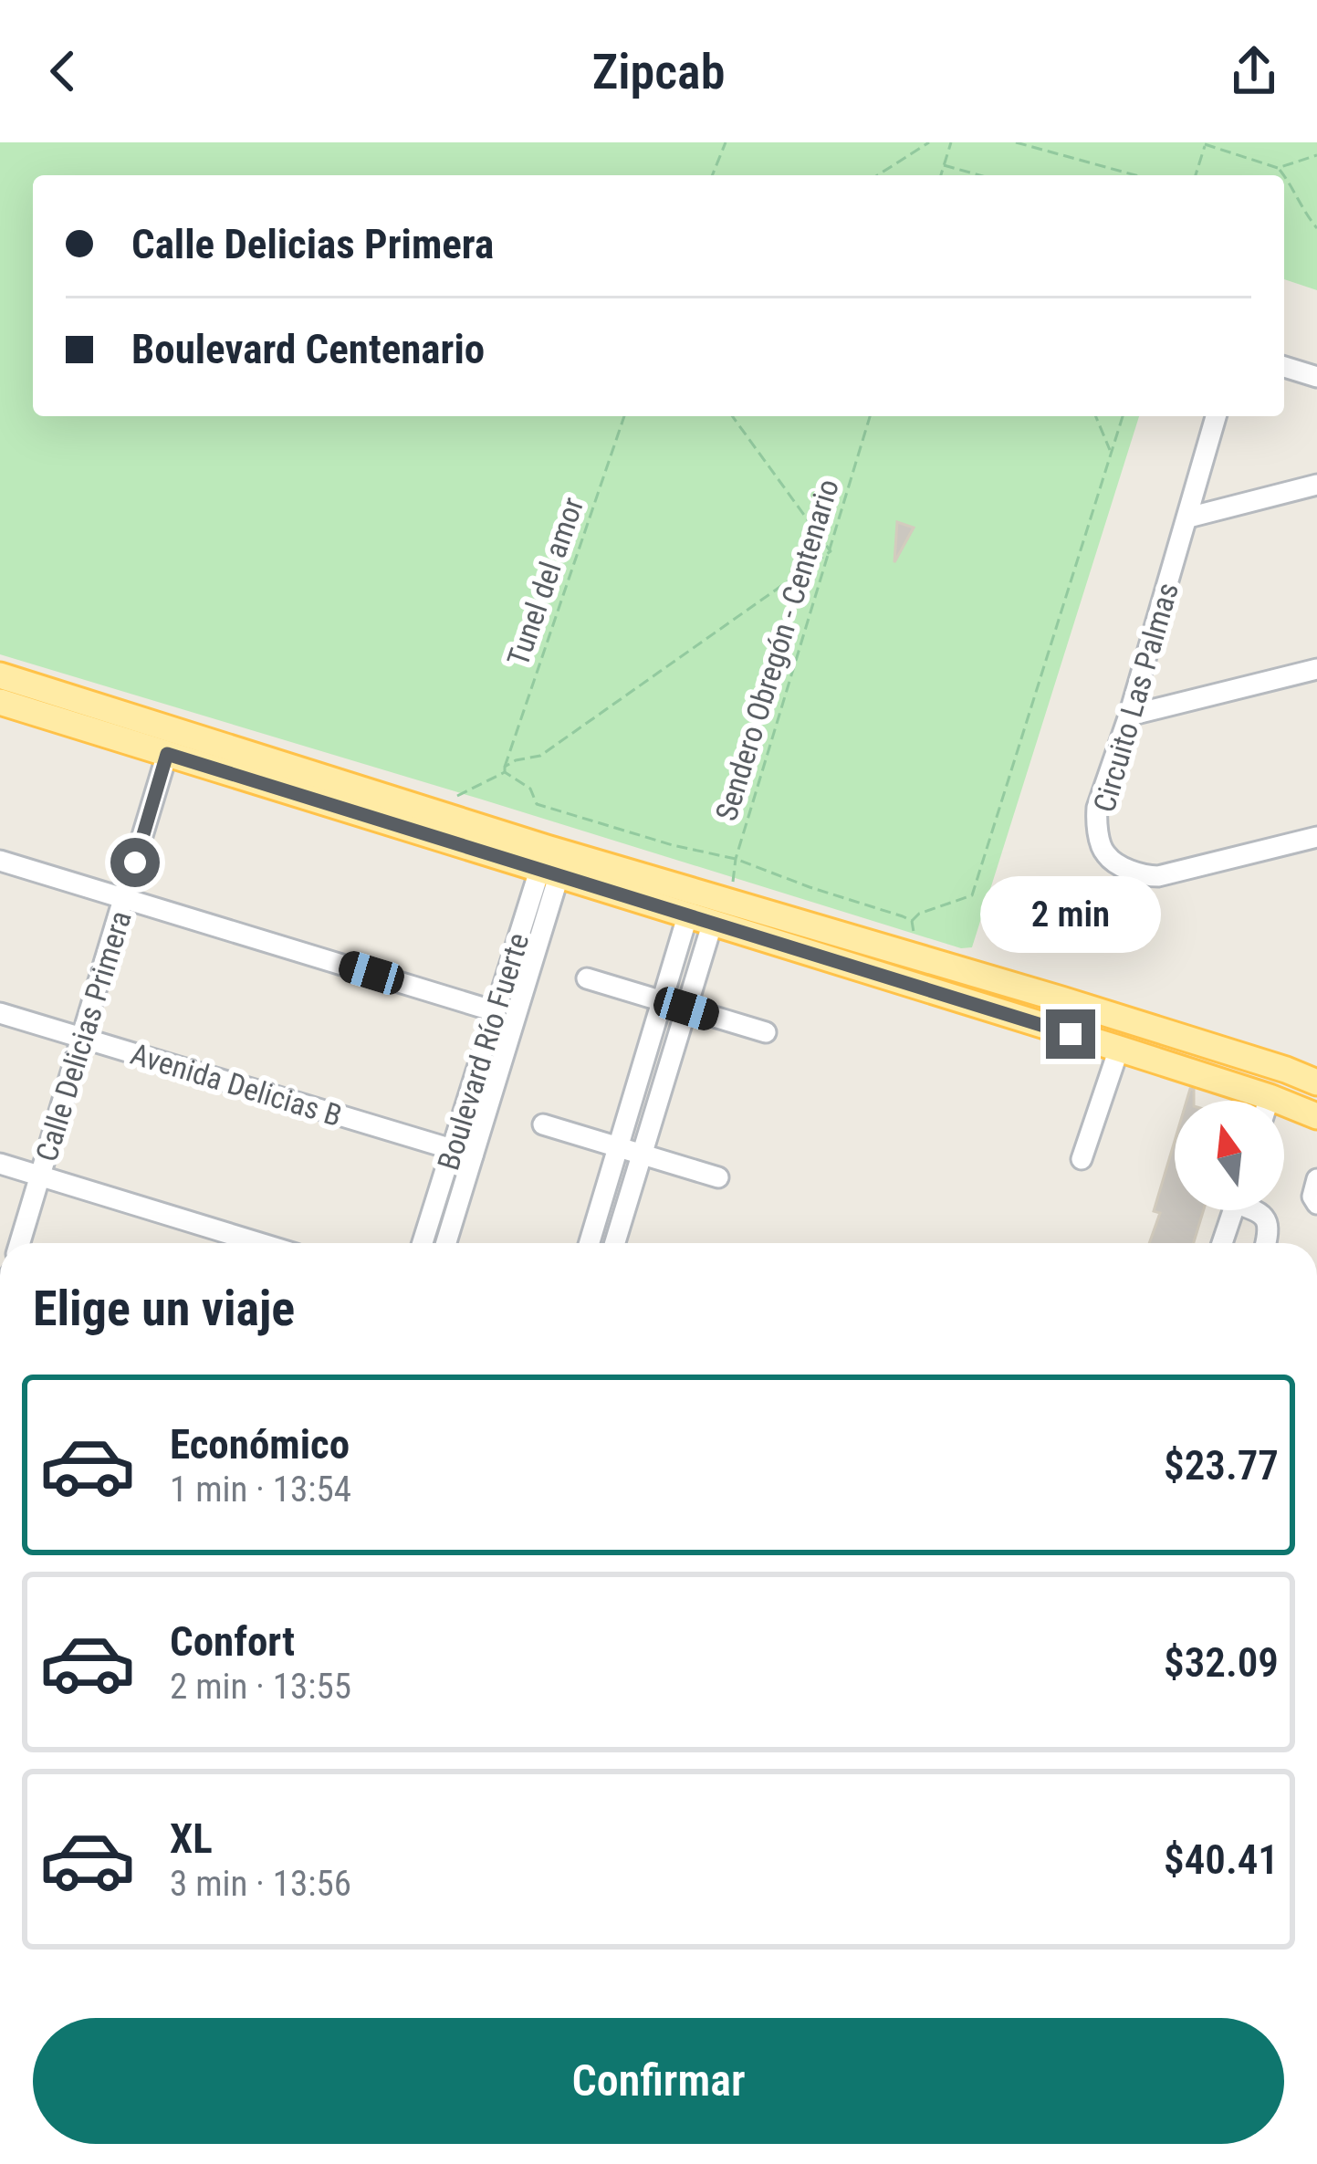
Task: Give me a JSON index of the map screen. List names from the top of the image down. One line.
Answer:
{"streets":{"street":["Circuito Las Palmas","Calle Delicias Primera","Boulevard Río Fuerte","Avenida Delicias B"],"path":["Tunel del amor","Sendero Obregón - Centenario"]},"crossings":[["Calle Delicias Primera","Avenida Delicias B"],["Boulevard Río Fuerte","Avenida Delicias B"]],"north":"top","page":{"header":"Zipcab","banner":["Calle Delicias Primera","Boulevard Centenario"],"bubble":"2 min","heading":"Elige un viaje","list":[{"name":"Económico","note":"1 min · 13:54","value":"$23.77"},{"name":"Confort","note":"2 min · 13:55","value":"$32.09"},{"name":"XL","note":"3 min · 13:56","value":"$40.41"}],"buttons":"Confirmar"}}
